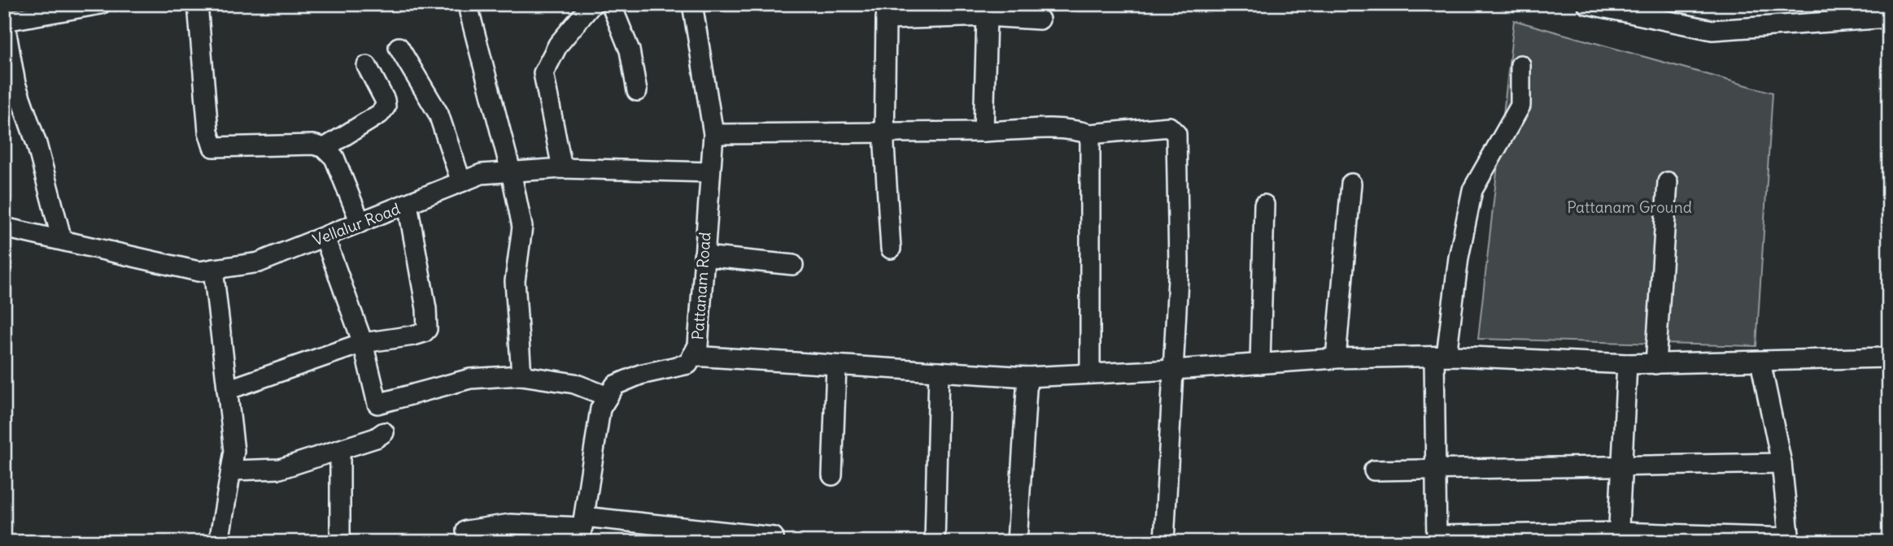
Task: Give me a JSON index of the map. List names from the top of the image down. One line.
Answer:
{"streets":{"street":["Vellalur Road","Pattanam Road"]},"crossings":[["Vellalur Road","Pattanam Road"]],"parks":["Pattanam Ground"]}
